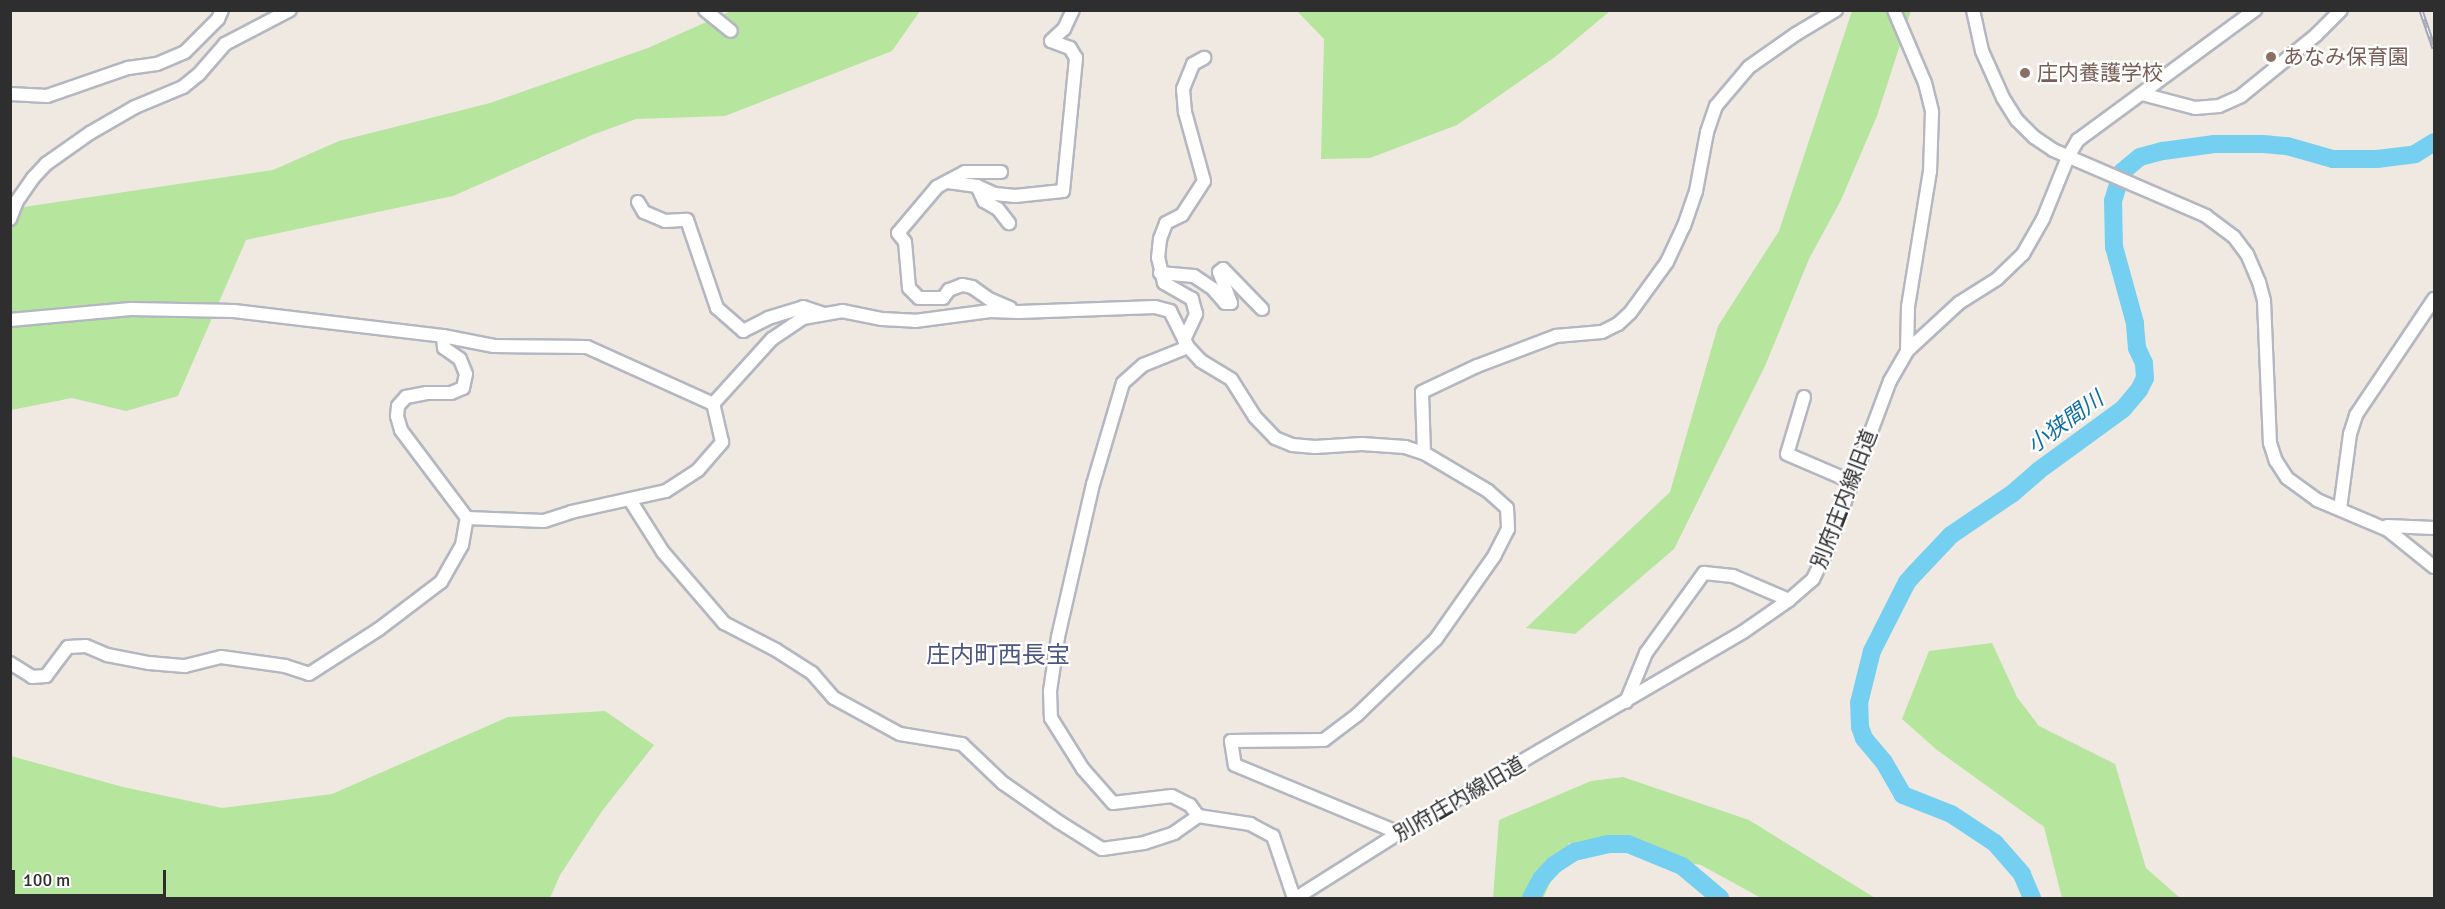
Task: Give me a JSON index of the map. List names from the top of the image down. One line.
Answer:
{"streets":{"street":["別府庄内線旧道"]},"districts":["庄内町西長宝"],"water":["小狭間川"],"places":["あなみ保育園","庄内養護学校"],"scale_bar":"100 m"}
